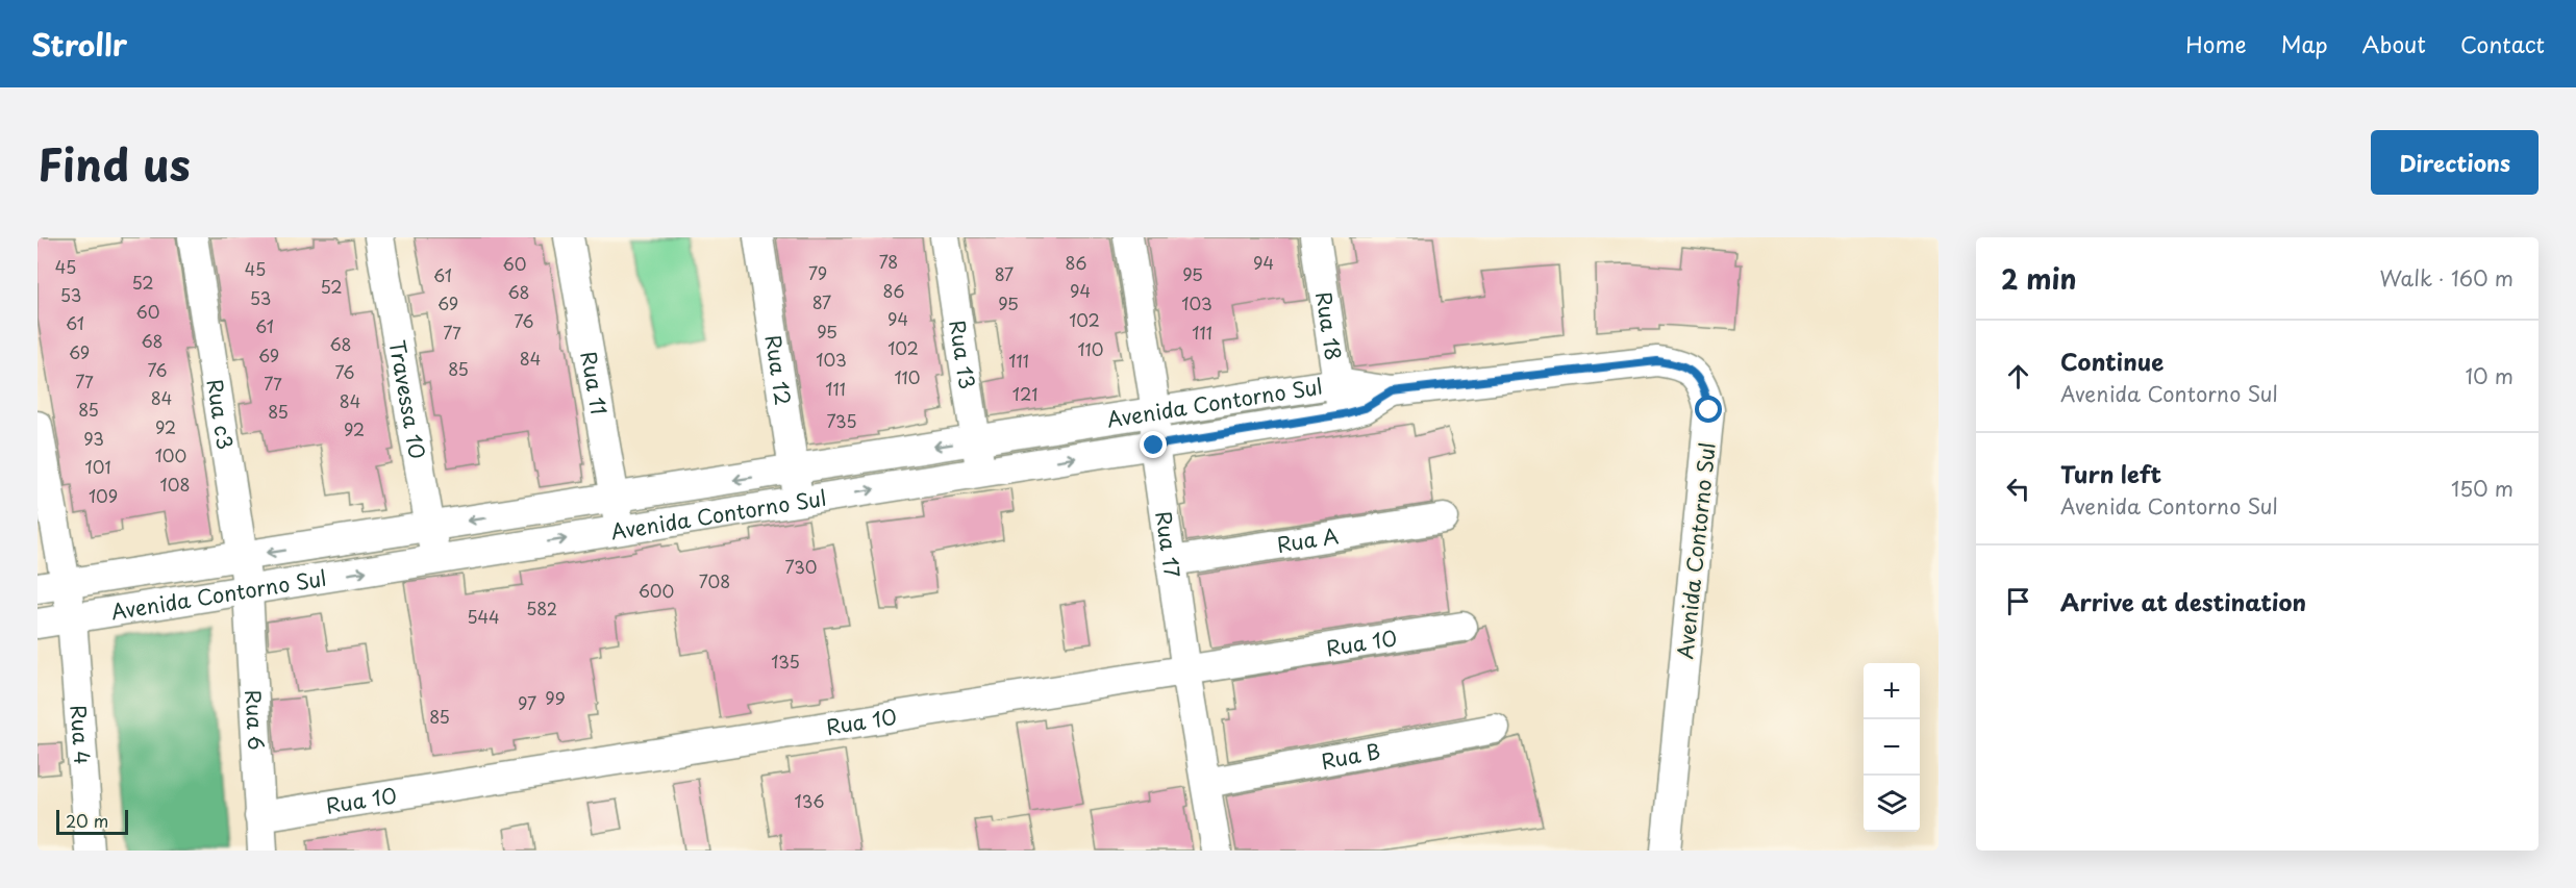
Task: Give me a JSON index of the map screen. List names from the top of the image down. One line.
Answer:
{"streets":{"street":["Rua 18","Rua 13","Rua 12","Rua 11","Travessa 10","Avenida Contorno Sul","Rua c3","Rua A","Rua 17","Rua 10","Rua 6","Rua 4","Rua B"]},"crossings":[["Rua 18","Avenida Contorno Sul"],["Rua 13","Avenida Contorno Sul"],["Rua 12","Avenida Contorno Sul"],["Rua 11","Avenida Contorno Sul"],["Travessa 10","Avenida Contorno Sul"],["Avenida Contorno Sul","Rua c3"],["Avenida Contorno Sul","Rua 17"],["Avenida Contorno Sul","Rua 6"],["Avenida Contorno Sul","Rua 4"],["Rua c3","Rua 6"],["Rua A","Rua 17"],["Rua 17","Rua 10"],["Rua 17","Rua B"],["Rua 10","Rua 6"]],"house_numbers":["78","86","94","60","45","45","79","87","95","61","52","52","86","94","68","53","53","87","69","95","103","60","94","102","76","61","61","95","77","111","68","68","102","110","69","69","84","103","111","85","76","76","110","77","77","111","121","84","84","85","85","735","92","92","93","100","101","108","109","730","708","600","582","544","135","99","97","85","136"],"scale_bar":"20 m","page":{"header":"Strollr","nav":["Home","Map","About","Contact"],"title":"Find us","buttons":"Directions","heading":["2 min","Walk · 160 m"],"list":[["Continue","Avenida Contorno Sul","10 m"],["Turn left","Avenida Contorno Sul","150 m"],"Arrive at destination"],"map_buttons":["+","−"],"scale":"20 m"}}
